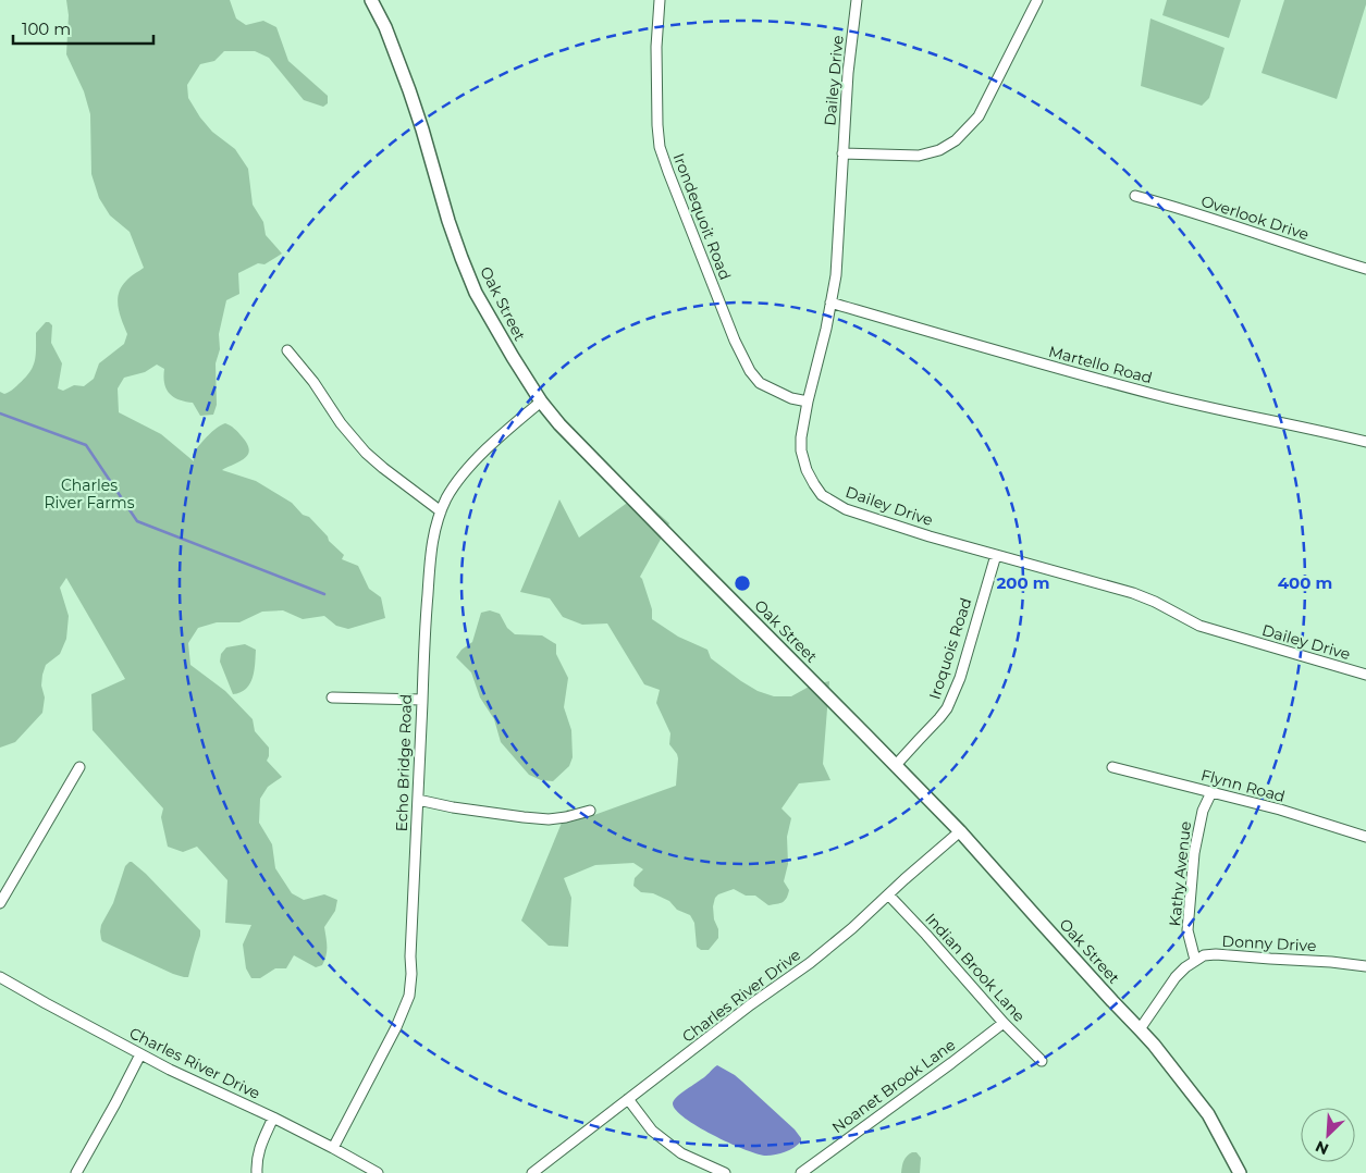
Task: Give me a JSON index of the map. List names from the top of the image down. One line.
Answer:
{"streets":{"main road":["Oak Street"],"street":["Dailey Drive","Irondequoit Road","Overlook Drive","Martello Road","Iroquois Road","Echo Bridge Road","Flynn Road","Kathy Avenue","Donny Drive","Indian Brook Lane","Charles River Drive","Noanet Brook Lane"]},"crossings":[["Dailey Drive","Irondequoit Road"],["Dailey Drive","Martello Road"],["Dailey Drive","Iroquois Road"],["Oak Street","Iroquois Road"],["Oak Street","Echo Bridge Road"],["Oak Street","Charles River Drive"],["Echo Bridge Road","Charles River Drive"],["Flynn Road","Kathy Avenue"],["Kathy Avenue","Donny Drive"],["Indian Brook Lane","Charles River Drive"],["Indian Brook Lane","Noanet Brook Lane"]],"parks":["Charles River Farms"],"scale_bar":"100 m","north":"bottom left","rings":["200 m","400 m"]}
